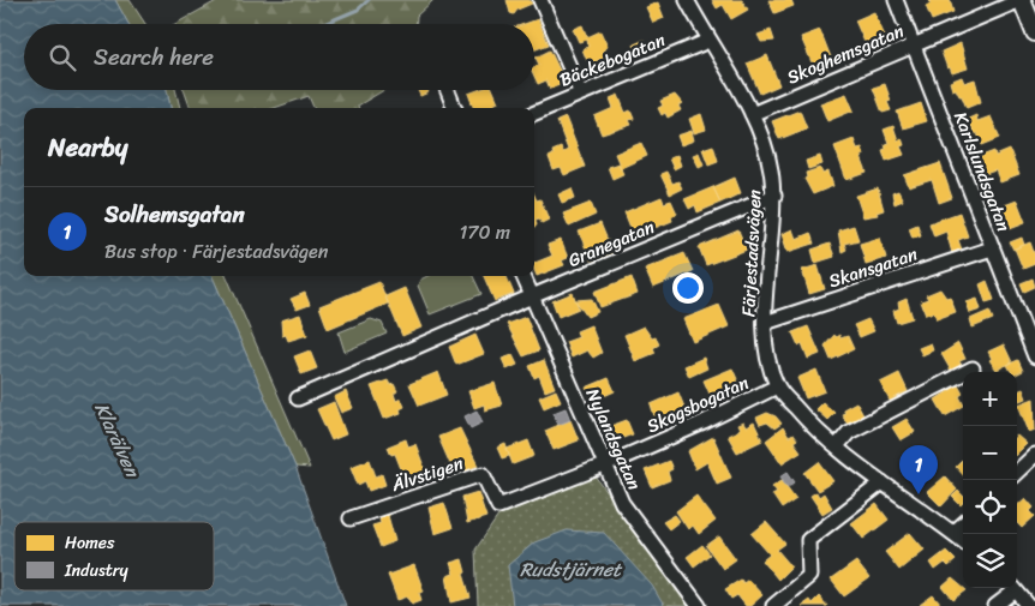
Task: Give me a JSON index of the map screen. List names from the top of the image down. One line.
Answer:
{"streets":{"street":["Skoghemsgatan","Bäckebogatan","Karlslundsgatan","Granegatan","Färjestadsvägen","Skansgatan","Skogsbogatan","Nylandsgatan","Älvstigen"]},"crossings":[["Skoghemsgatan","Karlslundsgatan"],["Skoghemsgatan","Färjestadsvägen"],["Bäckebogatan","Färjestadsvägen"],["Karlslundsgatan","Skansgatan"],["Granegatan","Färjestadsvägen"],["Granegatan","Nylandsgatan"],["Färjestadsvägen","Skansgatan"],["Färjestadsvägen","Skogsbogatan"],["Skogsbogatan","Nylandsgatan"],["Skogsbogatan","Älvstigen"]],"water":["Klarälven","Rudstjärnet"],"legend":["Homes","Industry"],"page":{"search":"Search here","heading":"Nearby","list":[{"mark":"1","name":"Solhemsgatan","note":"Bus stop · Färjestadsvägen","value":"170 m"}],"map_buttons":["+","−"],"pins":"1"}}
